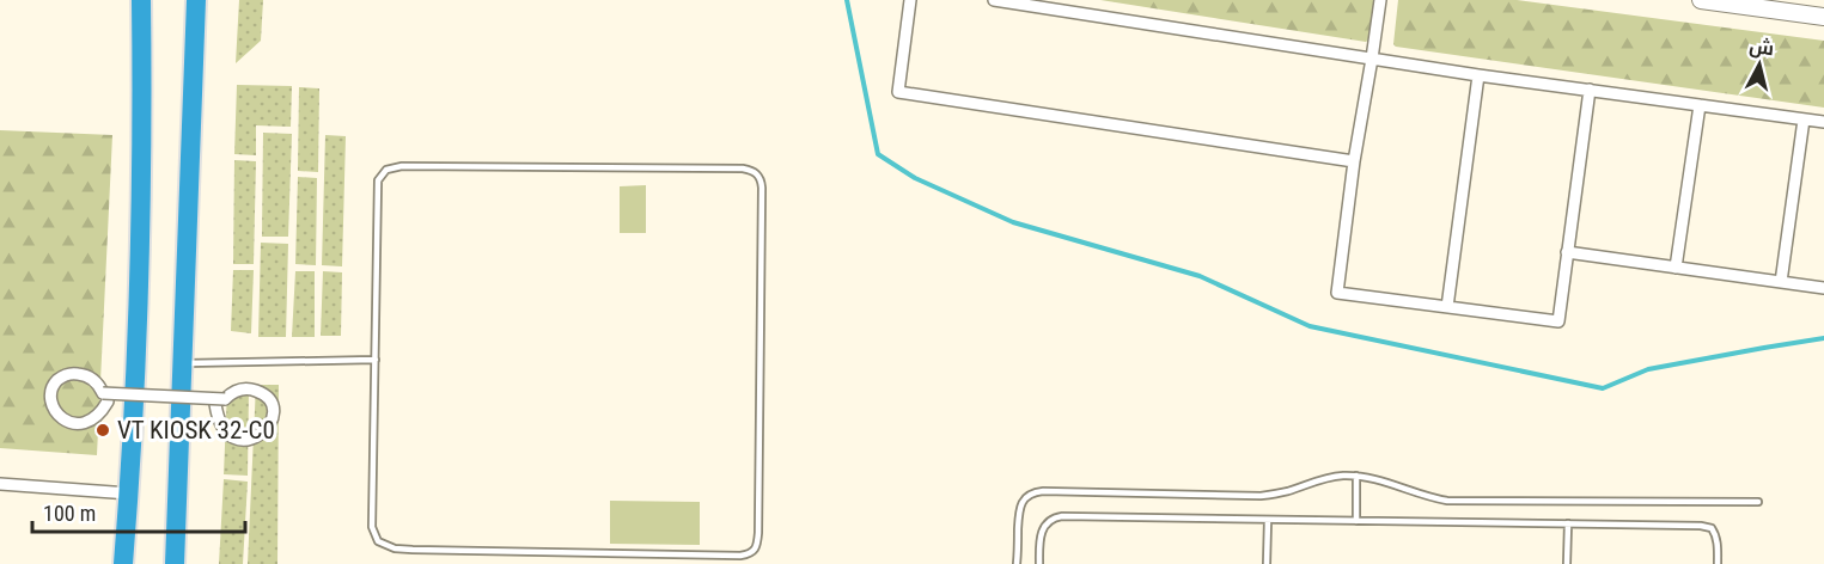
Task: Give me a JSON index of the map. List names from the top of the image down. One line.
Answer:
{"places":["VT KIOSK 32-C0"],"scale_bar":"100 m","north":"top"}
